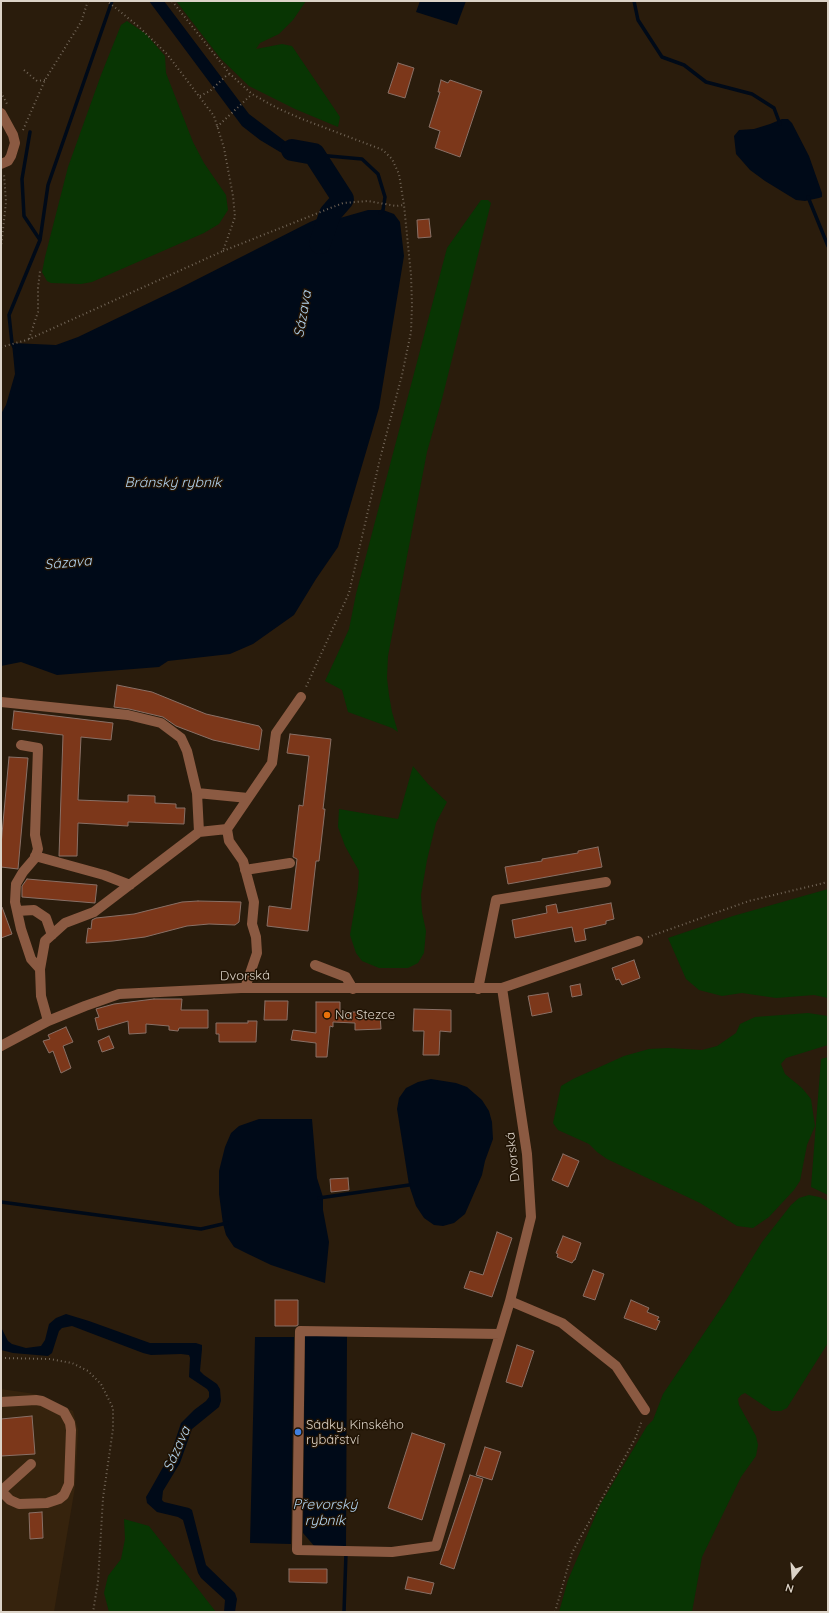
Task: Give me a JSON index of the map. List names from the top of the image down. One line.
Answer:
{"streets":{"street":["Dvorská"]},"water":["Sázava","Bránský rybník","Převorský rybník"],"places":["Na Stezce","Sádky, Kinského rybářství"],"north":"bottom"}
